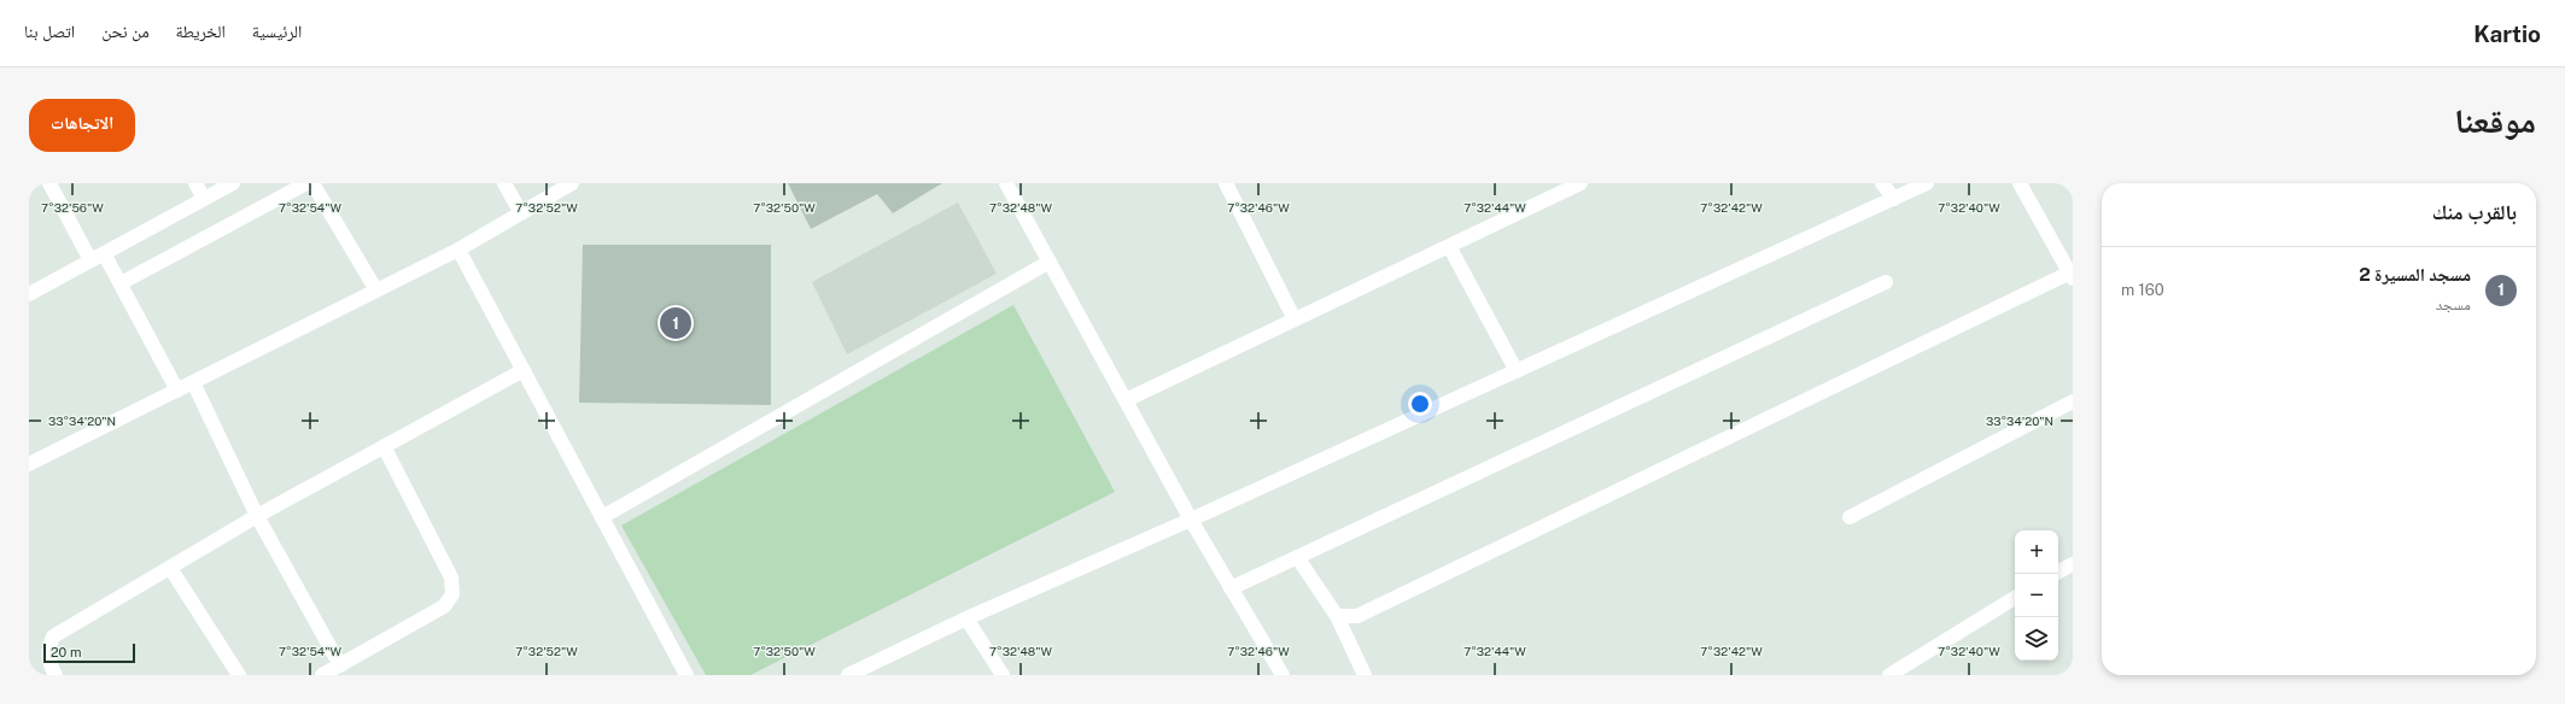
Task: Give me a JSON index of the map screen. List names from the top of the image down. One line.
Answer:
{"scale_bar":"20 m","page":{"header":"Kartio","nav":["الرئيسية","الخريطة","من نحن","اتصل بنا"],"title":"موقعنا","buttons":"الاتجاهات","heading":"بالقرب منك","list":[{"mark":"1","name":"مسجد المسيرة 2","note":"مسجد","value":"160 m"}],"pins":"1","map_buttons":["+","−"],"scale":"20 m"},"coordinates":["7°32'56\"W","7°32'54\"W","7°32'52\"W","7°32'50\"W","7°32'48\"W","7°32'46\"W","7°32'44\"W","7°32'42\"W","7°32'40\"W","33°34'20\"N"]}
